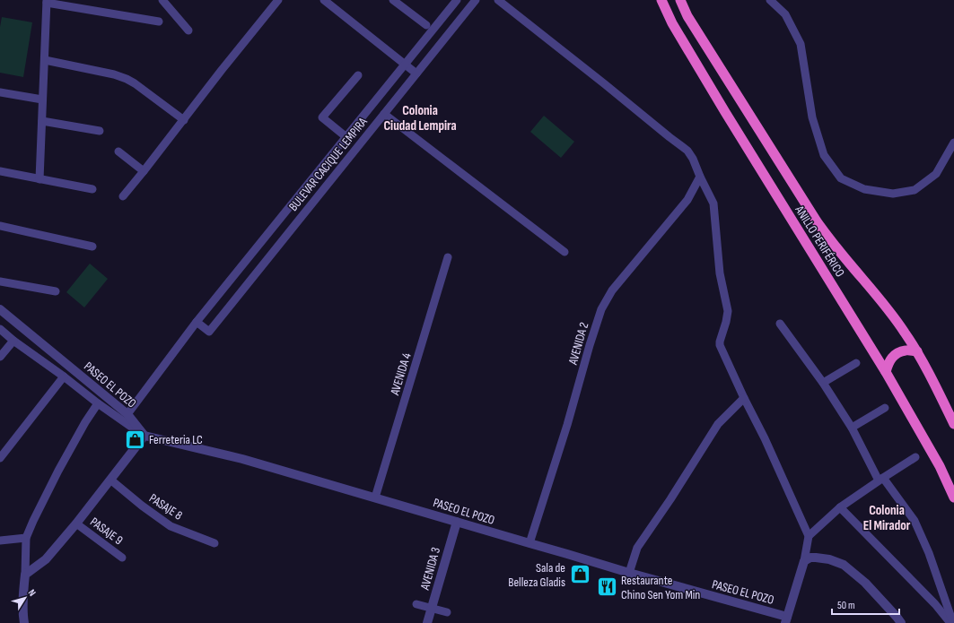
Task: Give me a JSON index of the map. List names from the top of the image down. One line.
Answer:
{"streets":{"highway":["ANILLO PERIFÉRICO"],"street":["BULEVAR CACIQUE LEMPIRA","AVENIDA 2","AVENIDA 4","PASEO EL POZO","PASAJE 8","PASAJE 9","AVENIDA 3"]},"crossings":[["BULEVAR CACIQUE LEMPIRA","PASEO EL POZO"],["AVENIDA 2","PASEO EL POZO"],["AVENIDA 4","PASEO EL POZO"],["PASEO EL POZO","AVENIDA 3"]],"districts":["Colonia Ciudad Lempira","Colonia El Mirador"],"places":{"shop":["Ferreteria LC","Sala de Belleza Gladis"],"restaurant":["Restaurante Chino Sen Yom Min"]},"scale_bar":"50 m","north":"top right"}
